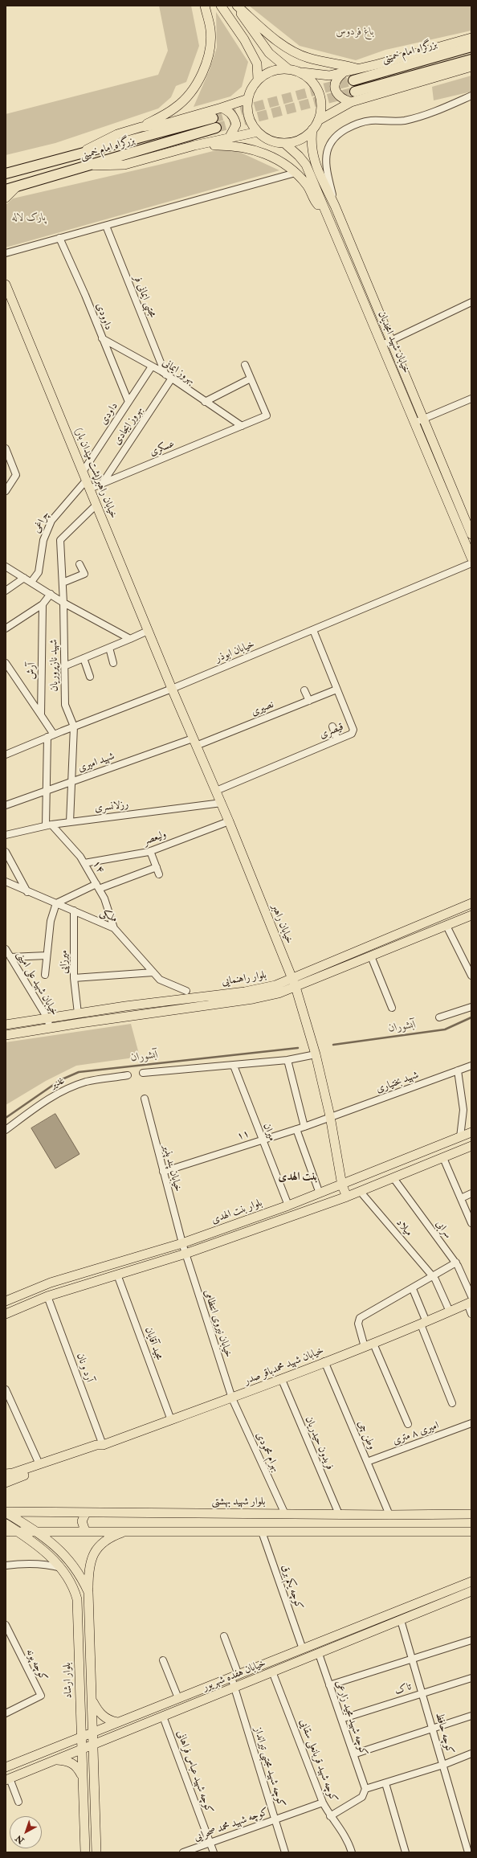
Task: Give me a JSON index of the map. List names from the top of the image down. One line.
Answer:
{"streets":{"highway":["بزرگراه امام خمینی"],"main road":["خیابان شهید امجدیان","خیابان راهبر(پشت میدان بار)","خیابان راهبر","بلوار راهنمایی","بلوار بنت الهدی","خیابان شهید محمدباقر صدر","بلوار شهید بهشتی","خیابان هفده شهریور","بلوار ارشاد"],"street":["مجتبی ایمانی فر","داوودی","بهروز ایمانی","داودی","بهروز ایجادی","عسکری","چراغی","خیابان ابوذر","شهید نازپروریان","آرش","نصیری","قیصری","شهید امیری","رزلانسری","ولیعصر","۱۴","ملکی","میرزایی","خیابان شهید علی امینی","شهید بختیاری","غدیر","میران","۱۱","خیابان پند پذیر","میلاد","سرابی","خیابان نیروی انتظامی","مجید آقایان","آرد و نان","امیری ۸ متری","وطن چی","فریدون حیدریان","بهرام محمودی","کوچه یکم برق","کوچه پونه","تاک","کوچه شهید مجید زارعی","کوچه حافظ","کوچه شهید قربانعلی سقایی","کوچه شهید مجتبی تیرانداز","کوچه شهید عباس فراهانی","کوچه شهید محمد صحرایی"]},"crossings":[["مجتبی ایمانی فر","بهروز ایمانی"],["مجتبی ایمانی فر","بهروز ایجادی"],["داوودی","بهروز ایمانی"],["داوودی","داودی"],["بهروز ایمانی","داودی"],["بهروز ایمانی","بهروز ایجادی"],["بهروز ایمانی","عسکری"],["داودی","عسکری"],["داودی","خیابان راهبر(پشت میدان بار)"],["داودی","چراغی"],["بهروز ایجادی","عسکری"],["عسکری","خیابان راهبر(پشت میدان بار)"],["عسکری","چراغی"],["خیابان راهبر(پشت میدان بار)","چراغی"],["خیابان راهبر(پشت میدان بار)","شهید نازپروریان"],["خیابان راهبر(پشت میدان بار)","خیابان راهبر"],["خیابان ابوذر","شهید نازپروریان"],["خیابان ابوذر","قیصری"],["خیابان ابوذر","خیابان راهبر"],["نصیری","قیصری"],["نصیری","شهید امیری"],["نصیری","خیابان راهبر"],["قیصری","خیابان راهبر"],["شهید امیری","خیابان راهبر"],["رزلانسری","۱۴"],["رزلانسری","خیابان راهبر"],["ولیعصر","۱۴"],["ولیعصر","خیابان راهبر"],["۱۴","ملکی"],["ملکی","میرزایی"],["خیابان راهبر","بلوار راهنمایی"],["خیابان راهبر","شهید بختیاری"],["خیابان راهبر","۱۱"],["خیابان راهبر","بلوار بنت الهدی"],["میرزایی","بلوار راهنمایی"],["بلوار راهنمایی","خیابان شهید علی امینی"],["شهید بختیاری","۱۱"],["میران","۱۱"],["میران","بلوار بنت الهدی"],["۱۱","خیابان پند پذیر"],["خیابان پند پذیر","بلوار بنت الهدی"],["خیابان پند پذیر","خیابان نیروی انتظامی"],["میلاد","خیابان شهید محمدباقر صدر"],["سرابی","خیابان شهید محمدباقر صدر"],["خیابان نیروی انتظامی","خیابان شهید محمدباقر صدر"],["خیابان نیروی انتظامی","بهرام محمودی"],["مجید آقایان","خیابان شهید محمدباقر صدر"],["خیابان شهید محمدباقر صدر","آرد و نان"],["خیابان شهید محمدباقر صدر","وطن چی"],["خیابان شهید محمدباقر صدر","فریدون حیدریان"],["خیابان شهید محمدباقر صدر","بهرام محمودی"],["امیری ۸ متری","وطن چی"],["وطن چی","بلوار شهید بهشتی"],["فریدون حیدریان","بلوار شهید بهشتی"],["بهرام محمودی","بلوار شهید بهشتی"],["کوچه یکم برق","خیابان هفده شهریور"],["خیابان هفده شهریور","بلوار ارشاد"],["خیابان هفده شهریور","کوچه شهید مجید زارعی"],["خیابان هفده شهریور","کوچه حافظ"],["خیابان هفده شهریور","کوچه شهید قربانعلی سقایی"],["خیابان هفده شهریور","کوچه شهید مجتبی تیرانداز"],["خیابان هفده شهریور","کوچه شهید عباس فراهانی"],["تاک","کوچه شهید مجید زارعی"],["تاک","کوچه حافظ"],["کوچه شهید قربانعلی سقایی","کوچه شهید محمد صحرایی"],["کوچه شهید مجتبی تیرانداز","کوچه شهید محمد صحرایی"],["کوچه شهید عباس فراهانی","کوچه شهید محمد صحرایی"]],"districts":["بنت الهدی"],"water":["آبشوران"],"parks":["باغ فردوس","پارک لاله"],"north":"bottom left"}
